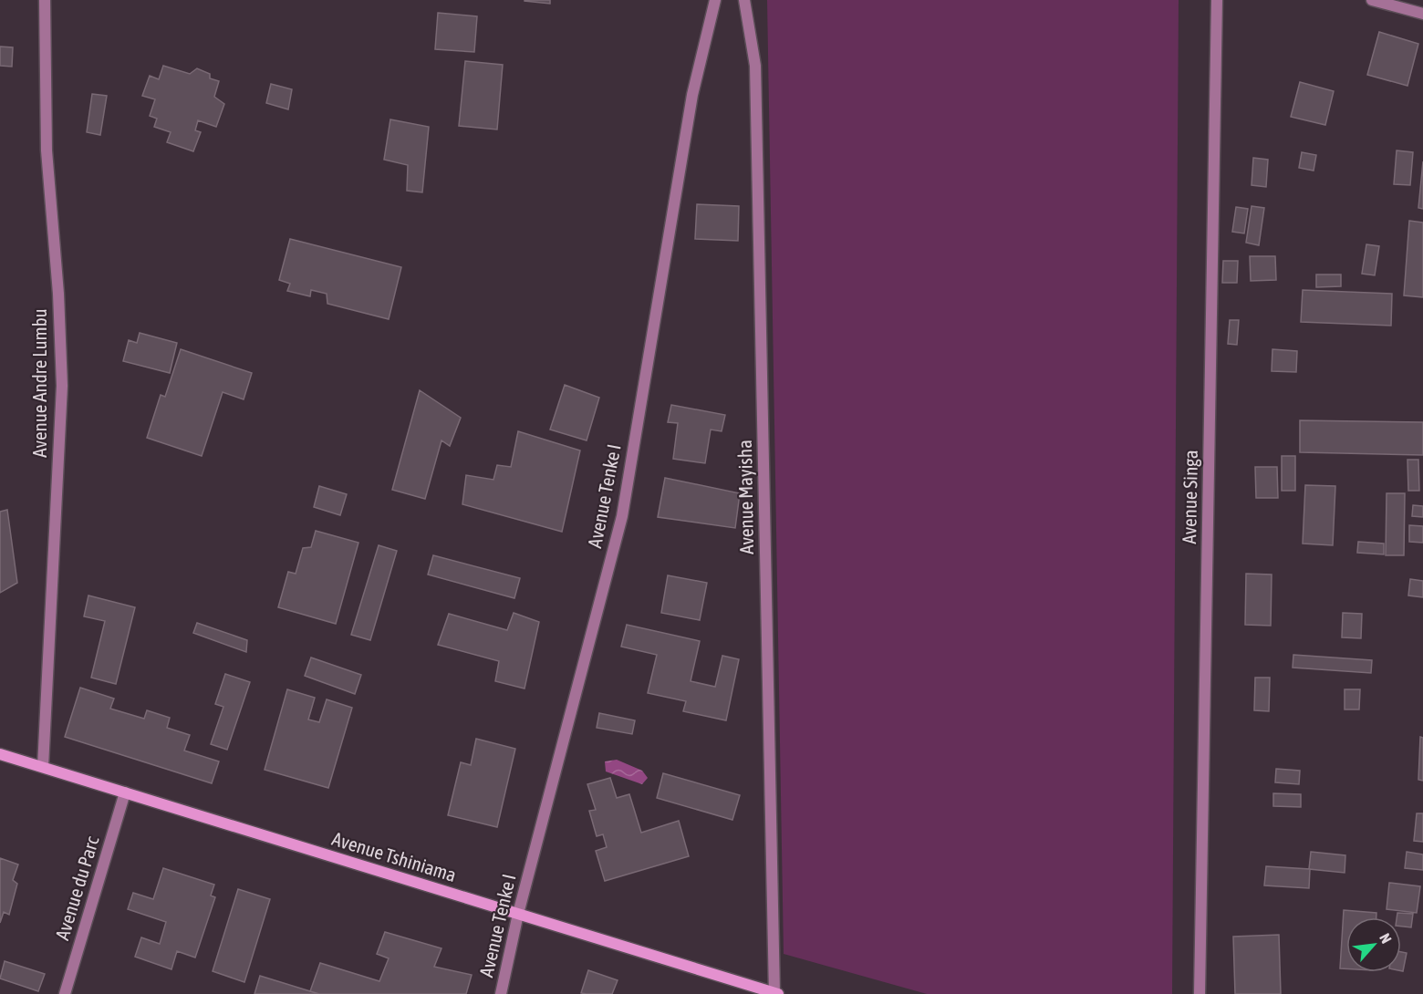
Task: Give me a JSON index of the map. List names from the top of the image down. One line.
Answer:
{"streets":{"street":["Avenue Andre Lumbu","Avenue Tenke I","Avenue Mayisha","Avenue Singa","Avenue Tshiniama","Avenue du Parc"]},"crossings":[["Avenue Andre Lumbu","Avenue Tshiniama"],["Avenue Tenke I","Avenue Tshiniama"],["Avenue Mayisha","Avenue Tshiniama"],["Avenue Tshiniama","Avenue du Parc"]],"north":"top right"}
